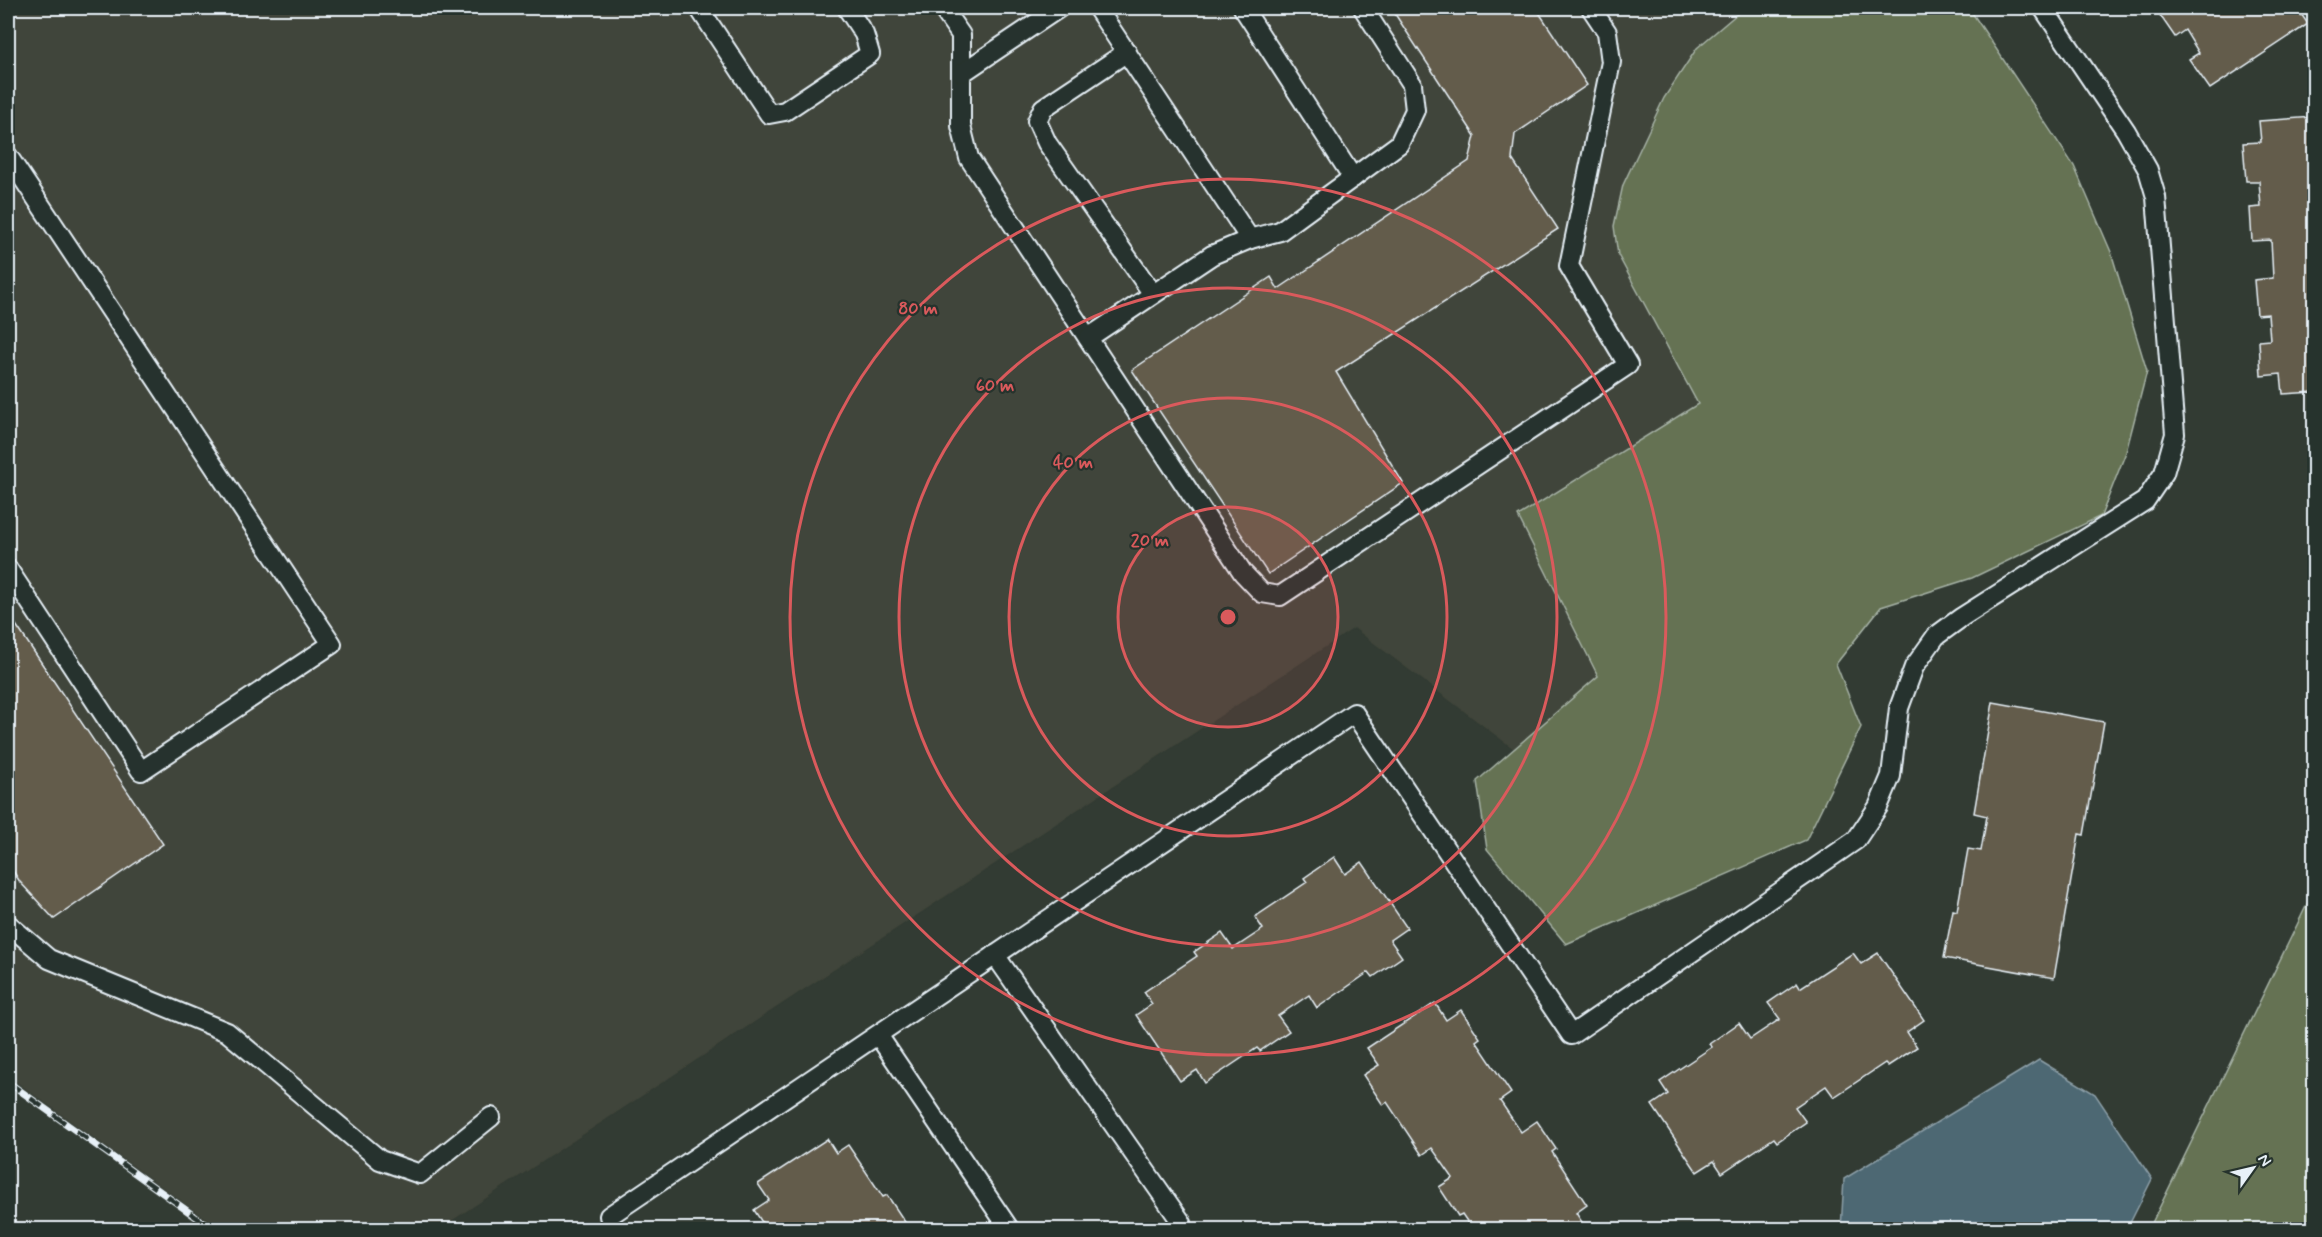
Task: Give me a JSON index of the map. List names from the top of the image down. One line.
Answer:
{"north":"top right","rings":["80 m","60 m","40 m","20 m"]}
